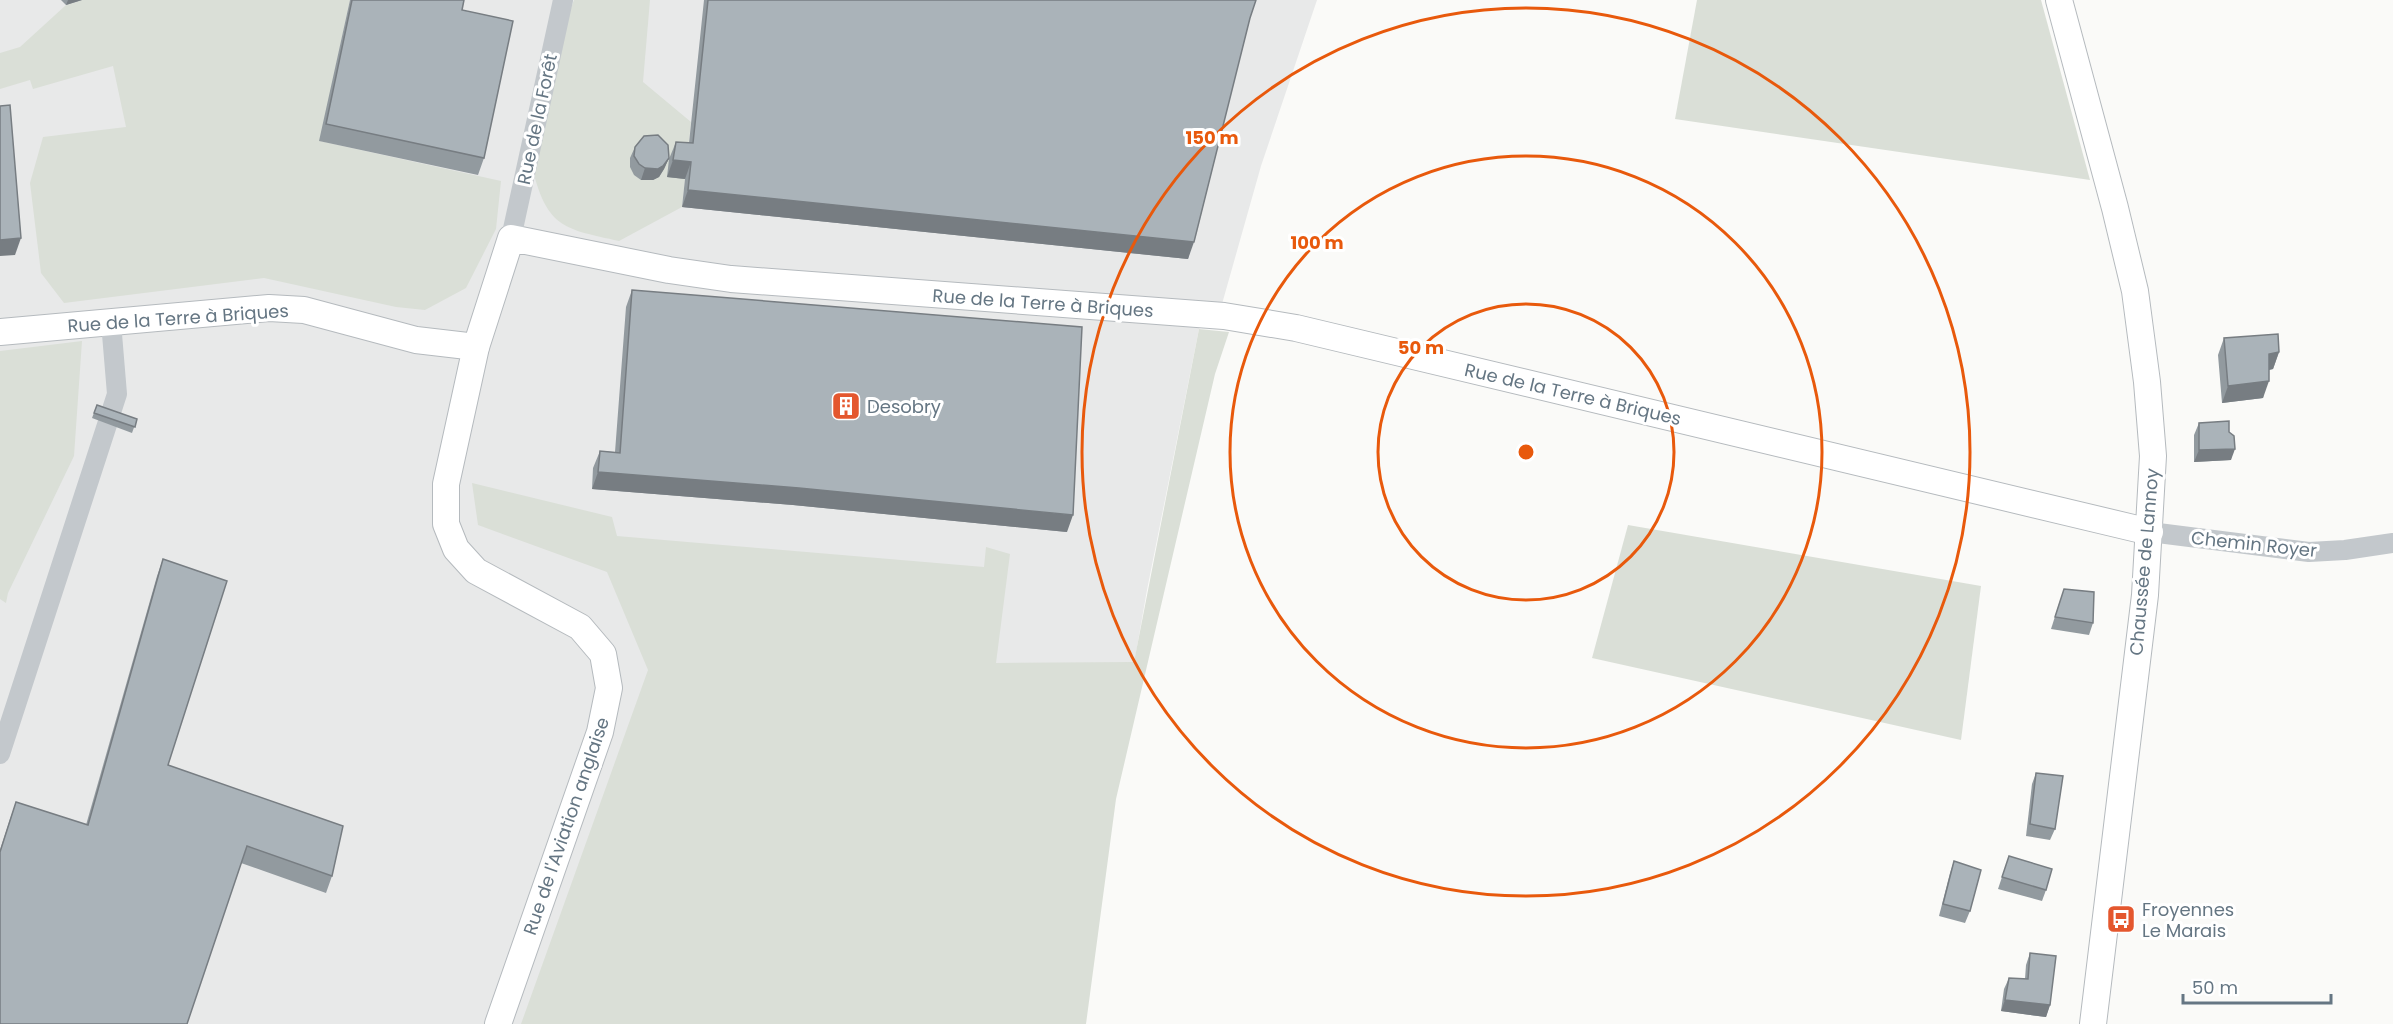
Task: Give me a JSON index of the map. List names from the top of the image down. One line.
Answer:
{"streets":{"main road":["Rue de la Terre à Briques","Chaussée de Lannoy","Rue de l'Aviation anglaise"],"street":["Rue de la Forêt","Chemin Royer"]},"crossings":[["Rue de la Forêt","Rue de la Terre à Briques"],["Rue de la Terre à Briques","Chemin Royer"],["Rue de la Terre à Briques","Chaussée de Lannoy"],["Rue de la Terre à Briques","Rue de l'Aviation anglaise"],["Chemin Royer","Chaussée de Lannoy"]],"places":{"building":["Desobry"],"bus stop":["Froyennes Le Marais"]},"scale_bar":"50 m","rings":["150 m","100 m","50 m"]}
